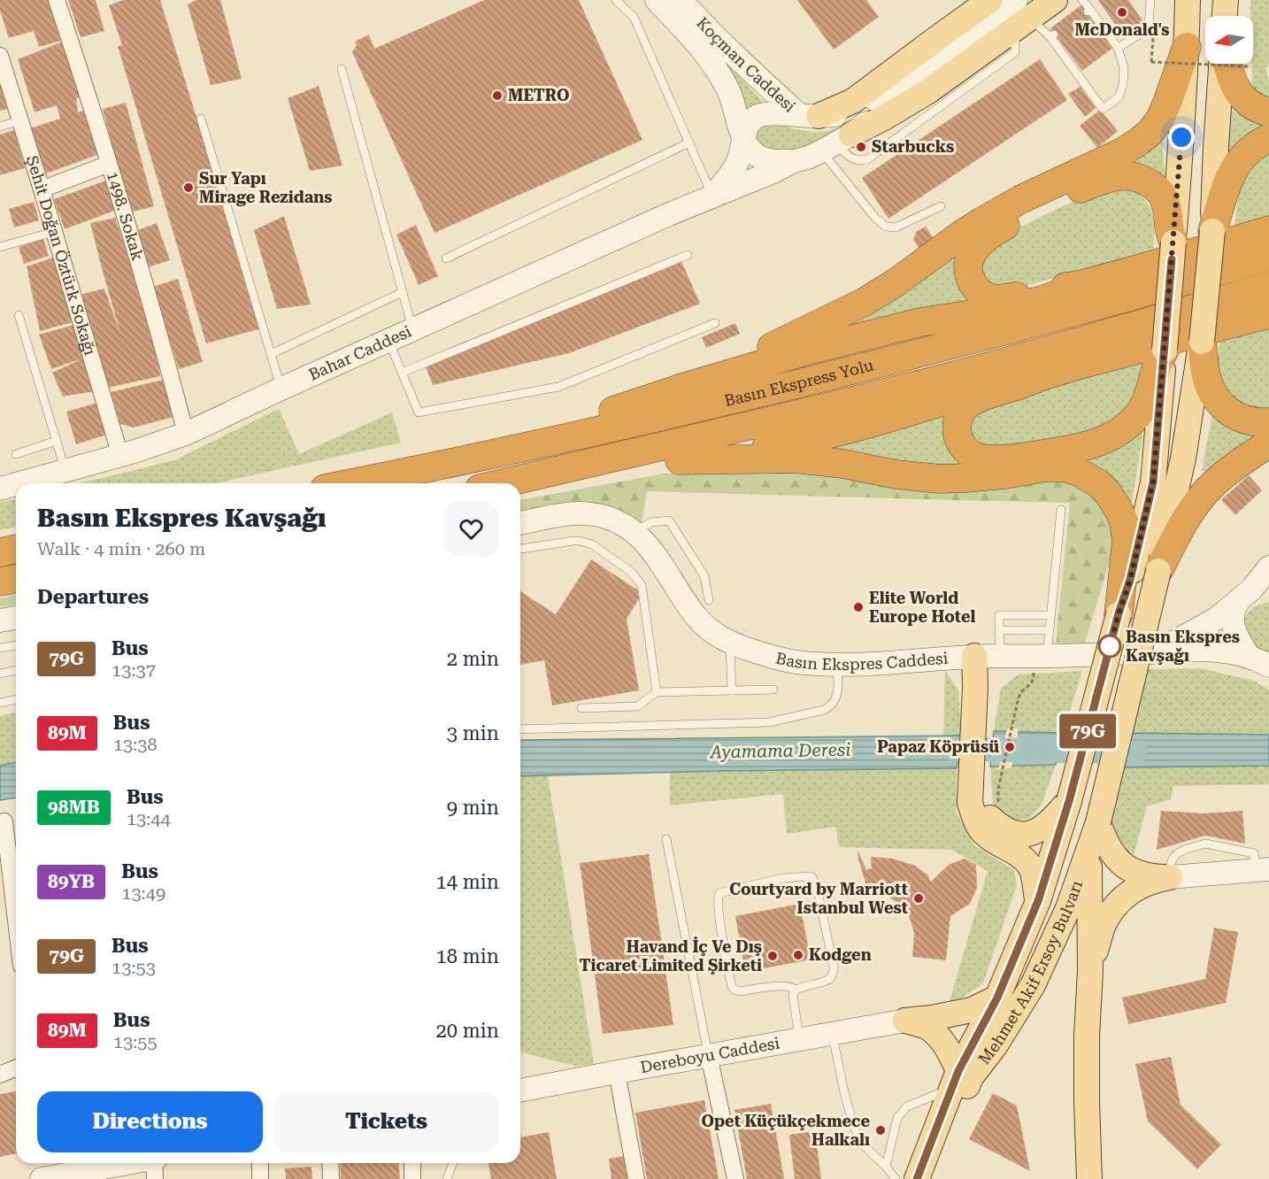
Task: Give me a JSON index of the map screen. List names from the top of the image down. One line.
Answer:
{"streets":{"highway":["Basın Ekspress Yolu"],"main road":["Koçman Caddesi","Bahar Caddesi","Basın Ekspres Caddesi","Mehmet Akif Ersoy Bulvarı","Dereboyu Caddesi"],"street":["1498. Sokak","Şehit Doğan Öztürk Sokağı"]},"crossings":[["1498. Sokak","Bahar Caddesi"],["Şehit Doğan Öztürk Sokağı","Bahar Caddesi"]],"water":["Ayamama Deresi"],"places":["McDonald's","METRO","Starbucks","Sur Yapı Mirage Rezidans","Elite World Europe Hotel","Basın Ekspres Kavşağı","Papaz Köprüsü","Courtyard by Marriott Istanbul West","Kodgen","Havand İç Ve Dış Ticaret Limited Şirketi","Opet Küçükçekmece Halkalı"],"lines":["bus line 79G"],"north":"left","page":{"on_map":"79G","heading":[["Basın Ekspres Kavşağı","Walk · 4 min · 260 m"],"Departures"],"list":[{"mark":"79G","name":"Bus","note":"13:37","value":"2 min"},{"mark":"89M","name":"Bus","note":"13:38","value":"3 min"},{"mark":"98MB","name":"Bus","note":"13:44","value":"9 min"},{"mark":"89YB","name":"Bus","note":"13:49","value":"14 min"},{"mark":"79G","name":"Bus","note":"13:53","value":"18 min"},{"mark":"89M","name":"Bus","note":"13:55","value":"20 min"}],"buttons":["Directions","Tickets"]}}
